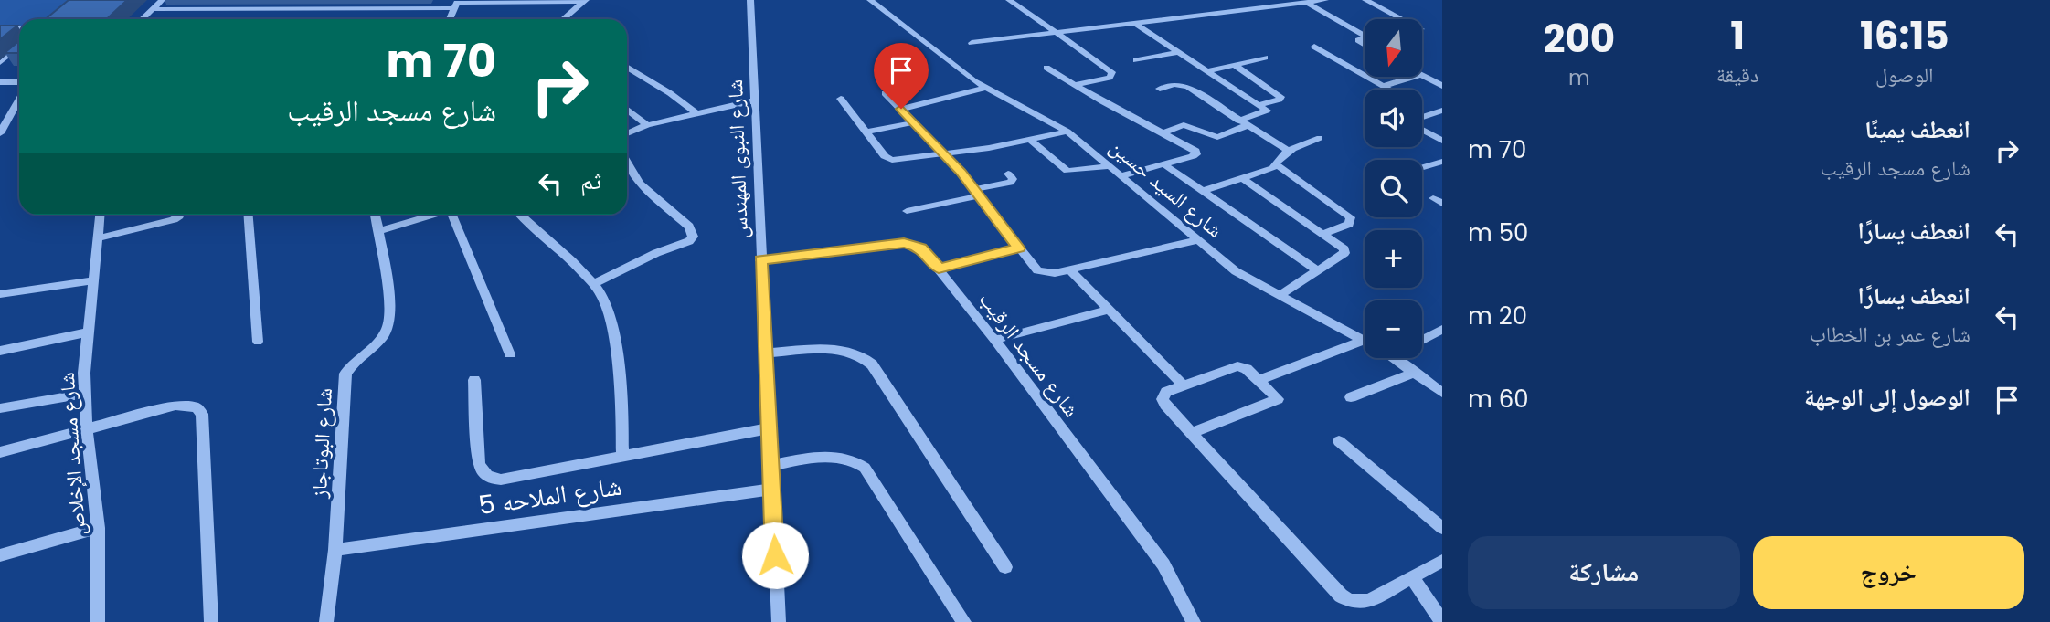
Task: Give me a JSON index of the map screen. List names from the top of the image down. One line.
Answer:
{"streets":{"street":["شارع النبوى المهندس","شارع السيد حسين","شارع مسجد الرقيب","شارع البوتاجاز","شارع مسجد الإخلاص","شارع الملاحه 5"]},"crossings":[["شارع النبوى المهندس","شارع مسجد الرقيب"],["شارع النبوى المهندس","شارع الملاحه 5"],["شارع البوتاجاز","شارع الملاحه 5"]],"north":"bottom","page":{"eta":["16:15","الوصول","1","دقيقة","200","m"],"map_buttons":["+","−"],"turn":["70 m","شارع مسجد الرقيب"],"list":[{"name":"انعطف يمينًا","note":"شارع مسجد الرقيب","value":"70 m"},{"name":"انعطف يسارًا","value":"50 m"},{"name":"انعطف يسارًا","note":"شارع عمر بن الخطاب","value":"20 m"},{"name":"الوصول إلى الوجهة","value":"60 m"}],"then":"ثم","buttons":["خروج","مشاركة"]}}
